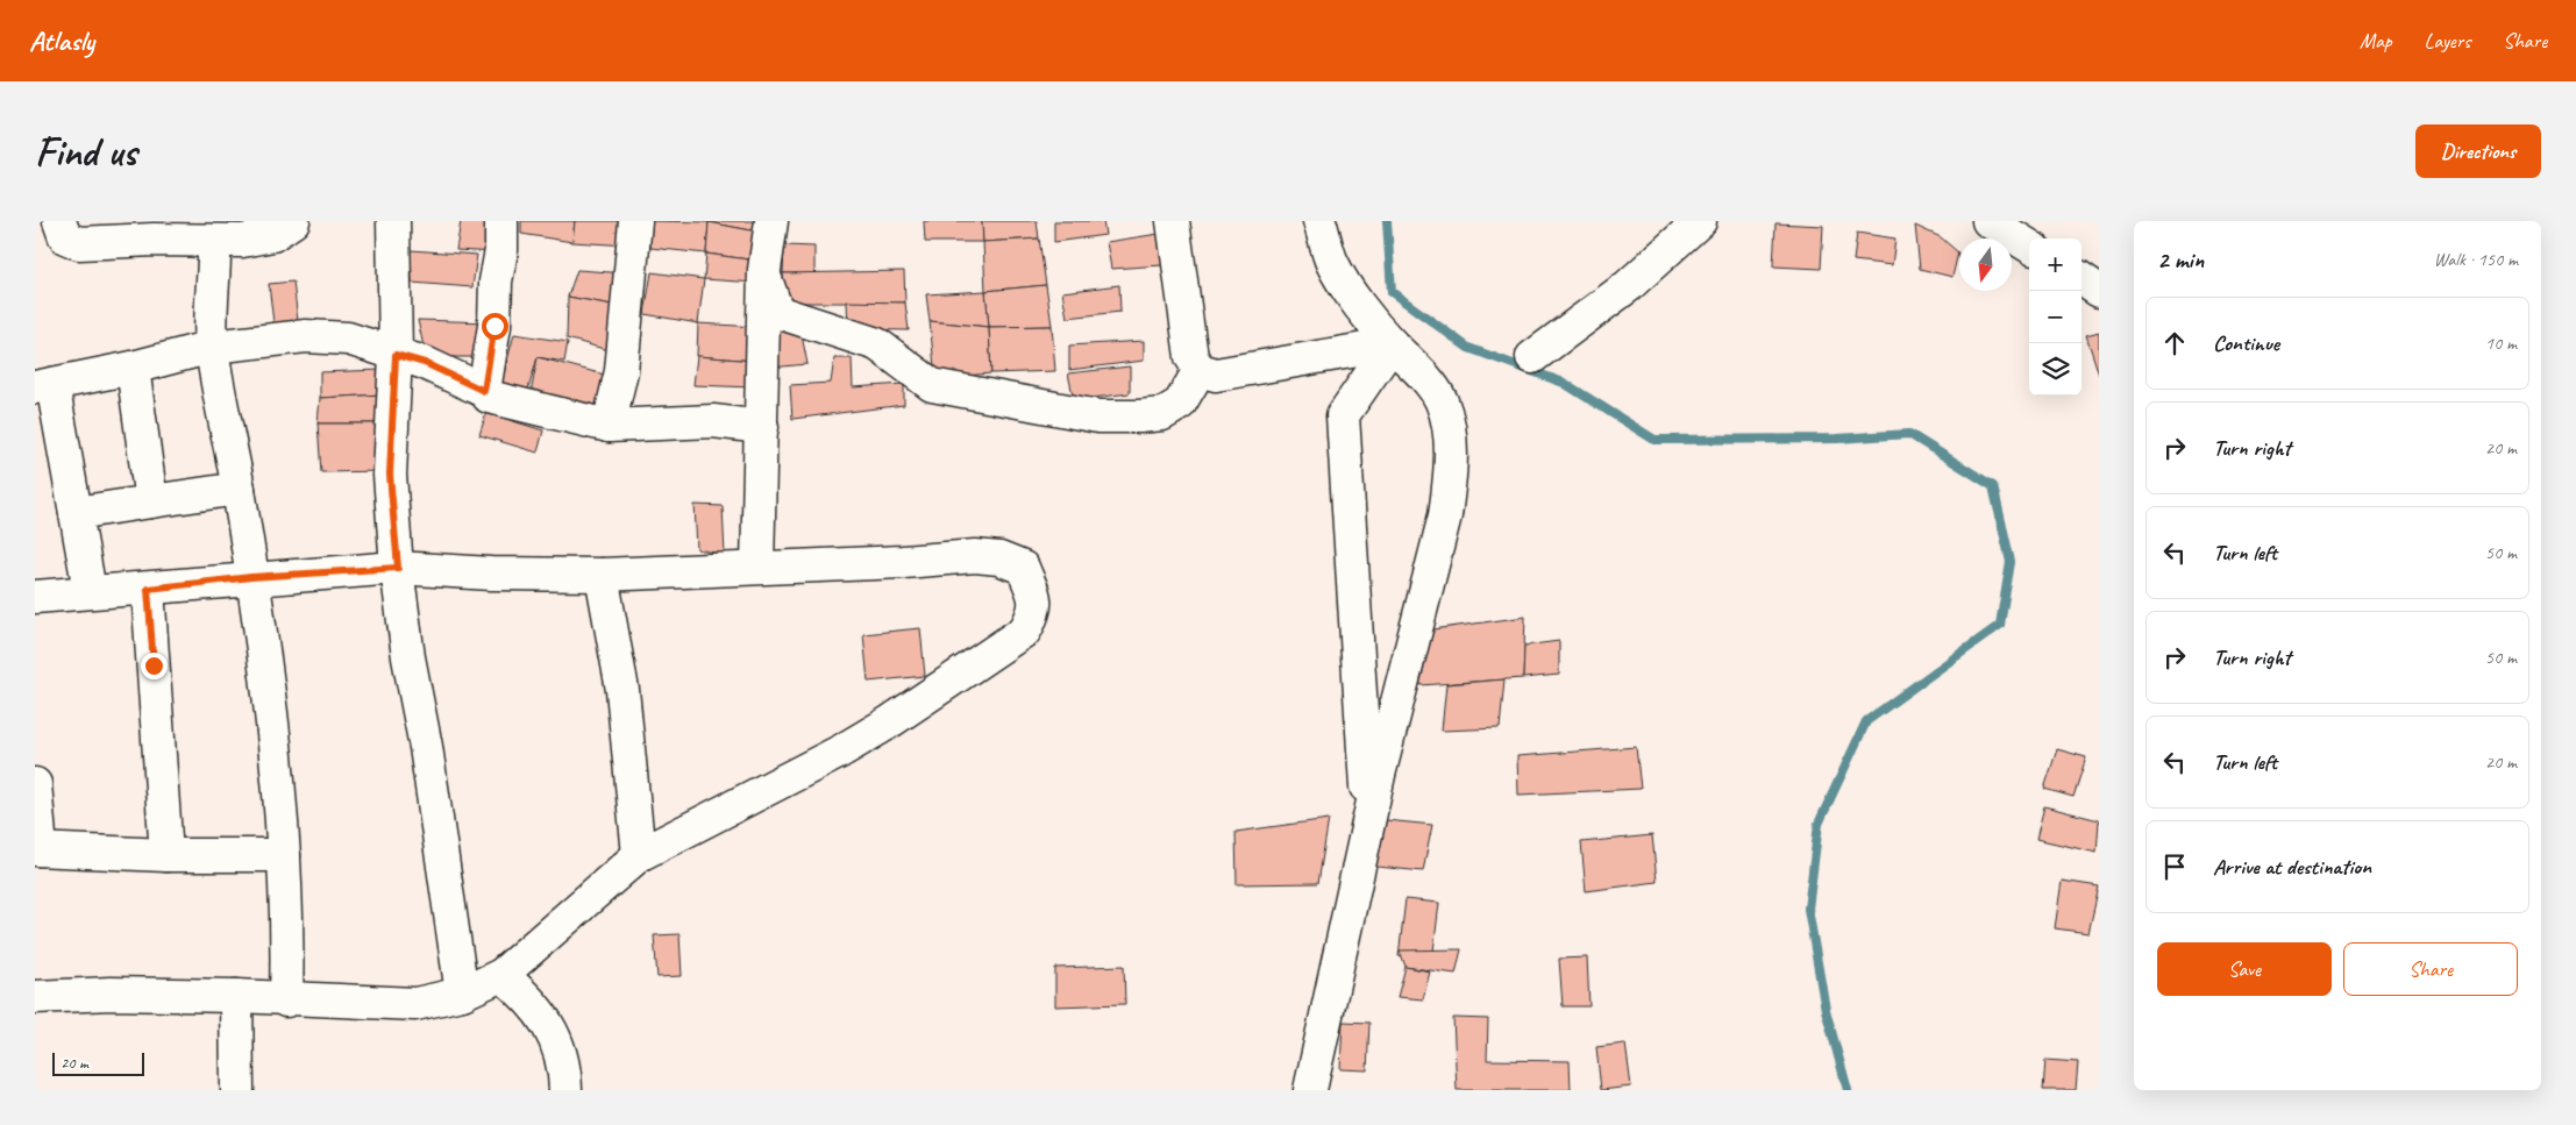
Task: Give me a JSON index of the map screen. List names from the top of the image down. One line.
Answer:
{"scale_bar":"20 m","north":"bottom","page":{"header":"Atlasly","nav":["Map","Layers","Share"],"buttons":["Directions",["Save","Share"]],"title":"Find us","heading":["2 min","Walk · 150 m"],"map_buttons":["+","−"],"list":[["Continue","10 m"],["Turn right","20 m"],["Turn left","50 m"],["Turn right","50 m"],["Turn left","20 m"],"Arrive at destination"],"scale":"20 m"}}
